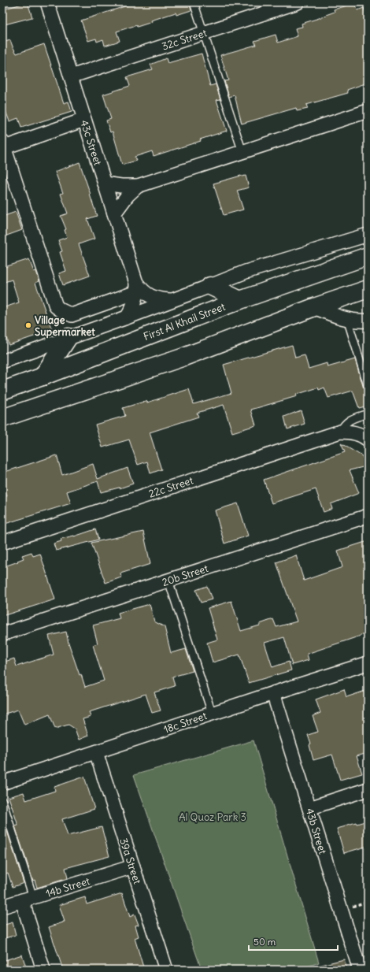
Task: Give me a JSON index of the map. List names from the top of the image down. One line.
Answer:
{"streets":{"main road":["First Al Khail Street"],"street":["32c Street","43c Street","22c Street","20b Street","18c Street","43b Street","39a Street","14b Street"]},"crossings":[["32c Street","43c Street"],["18c Street","43b Street"],["18c Street","39a Street"],["39a Street","14b Street"]],"parks":["Al Quoz Park 3"],"places":["Village Supermarket"],"scale_bar":"50 m"}
